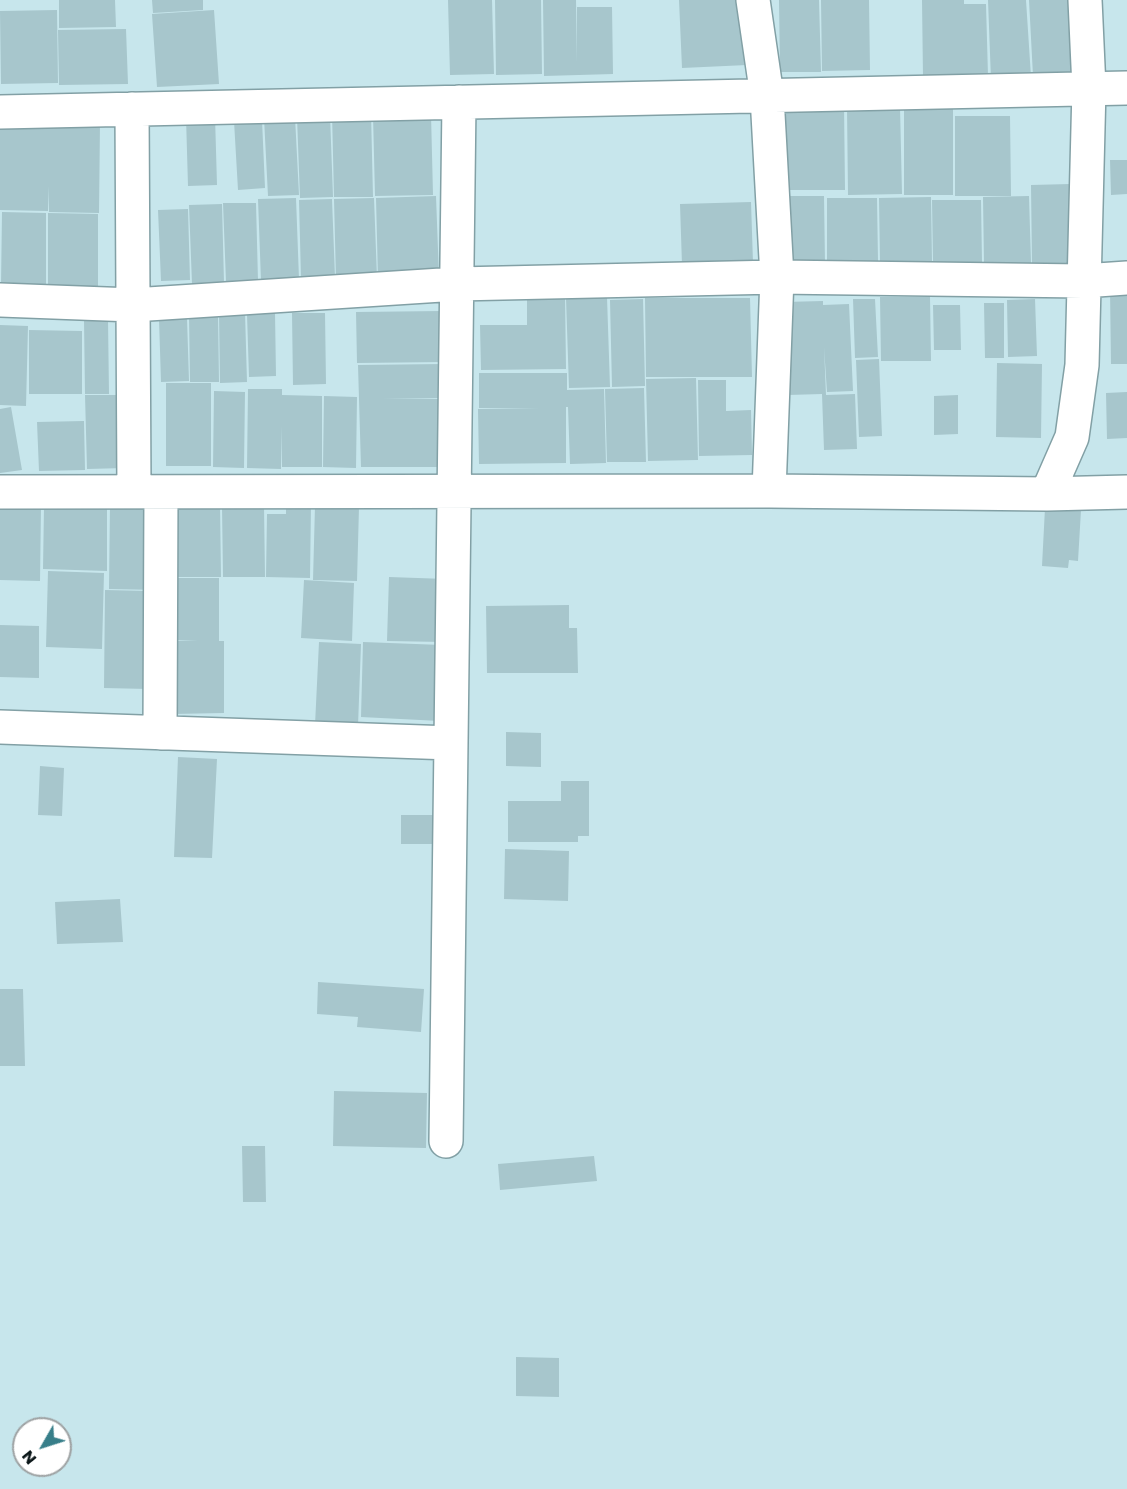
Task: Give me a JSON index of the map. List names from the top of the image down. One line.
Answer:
{"north":"bottom left"}
